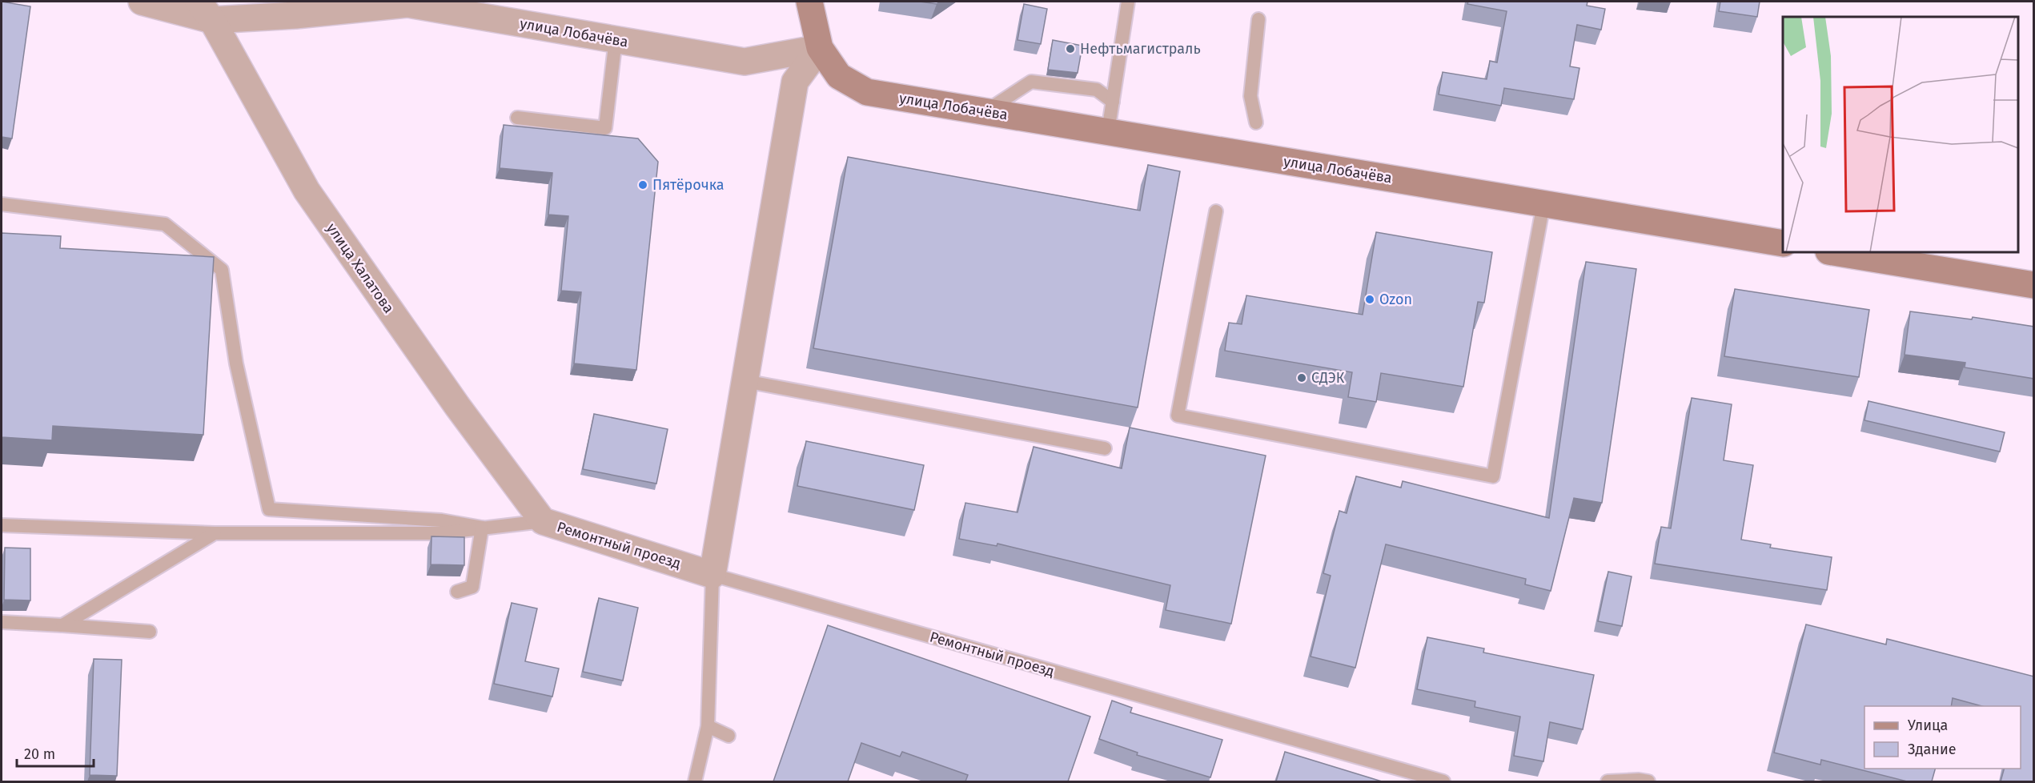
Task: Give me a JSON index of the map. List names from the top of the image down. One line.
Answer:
{"streets":{"main road":["улица Лобачёва"],"street":["улица Халатова","Ремонтный проезд"]},"crossings":[["улица Лобачёва","улица Халатова"],["улица Халатова","Ремонтный проезд"]],"places":["Нефтьмагистраль","Пятёрочка","Ozon","СДЭК"],"legend":["Улица","Здание"],"scale_bar":"20 m"}
